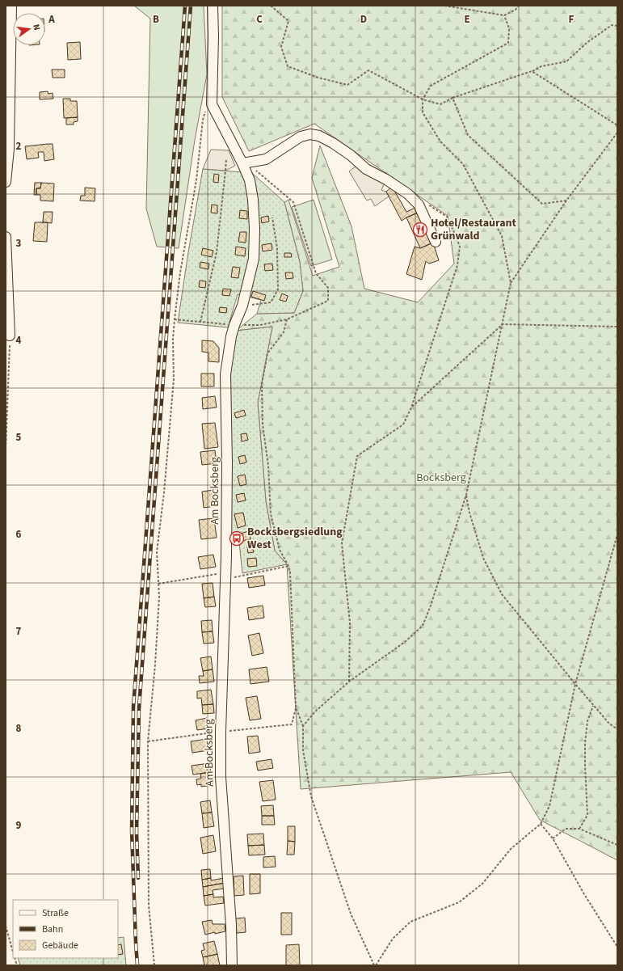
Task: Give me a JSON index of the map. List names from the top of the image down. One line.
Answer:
{"streets":{"street":["Am Bocksberg"]},"parks":["Bocksberg"],"places":{"restaurant":["Hotel/Restaurant Grünwald"],"bus stop":["Bocksbergsiedlung West"]},"legend":["Straße","Bahn","Gebäude"],"north":"right","grid":{"columns":["A","B","C","D","E","F"],"rows":["2","3","4","5","6","7","8","9"]}}
